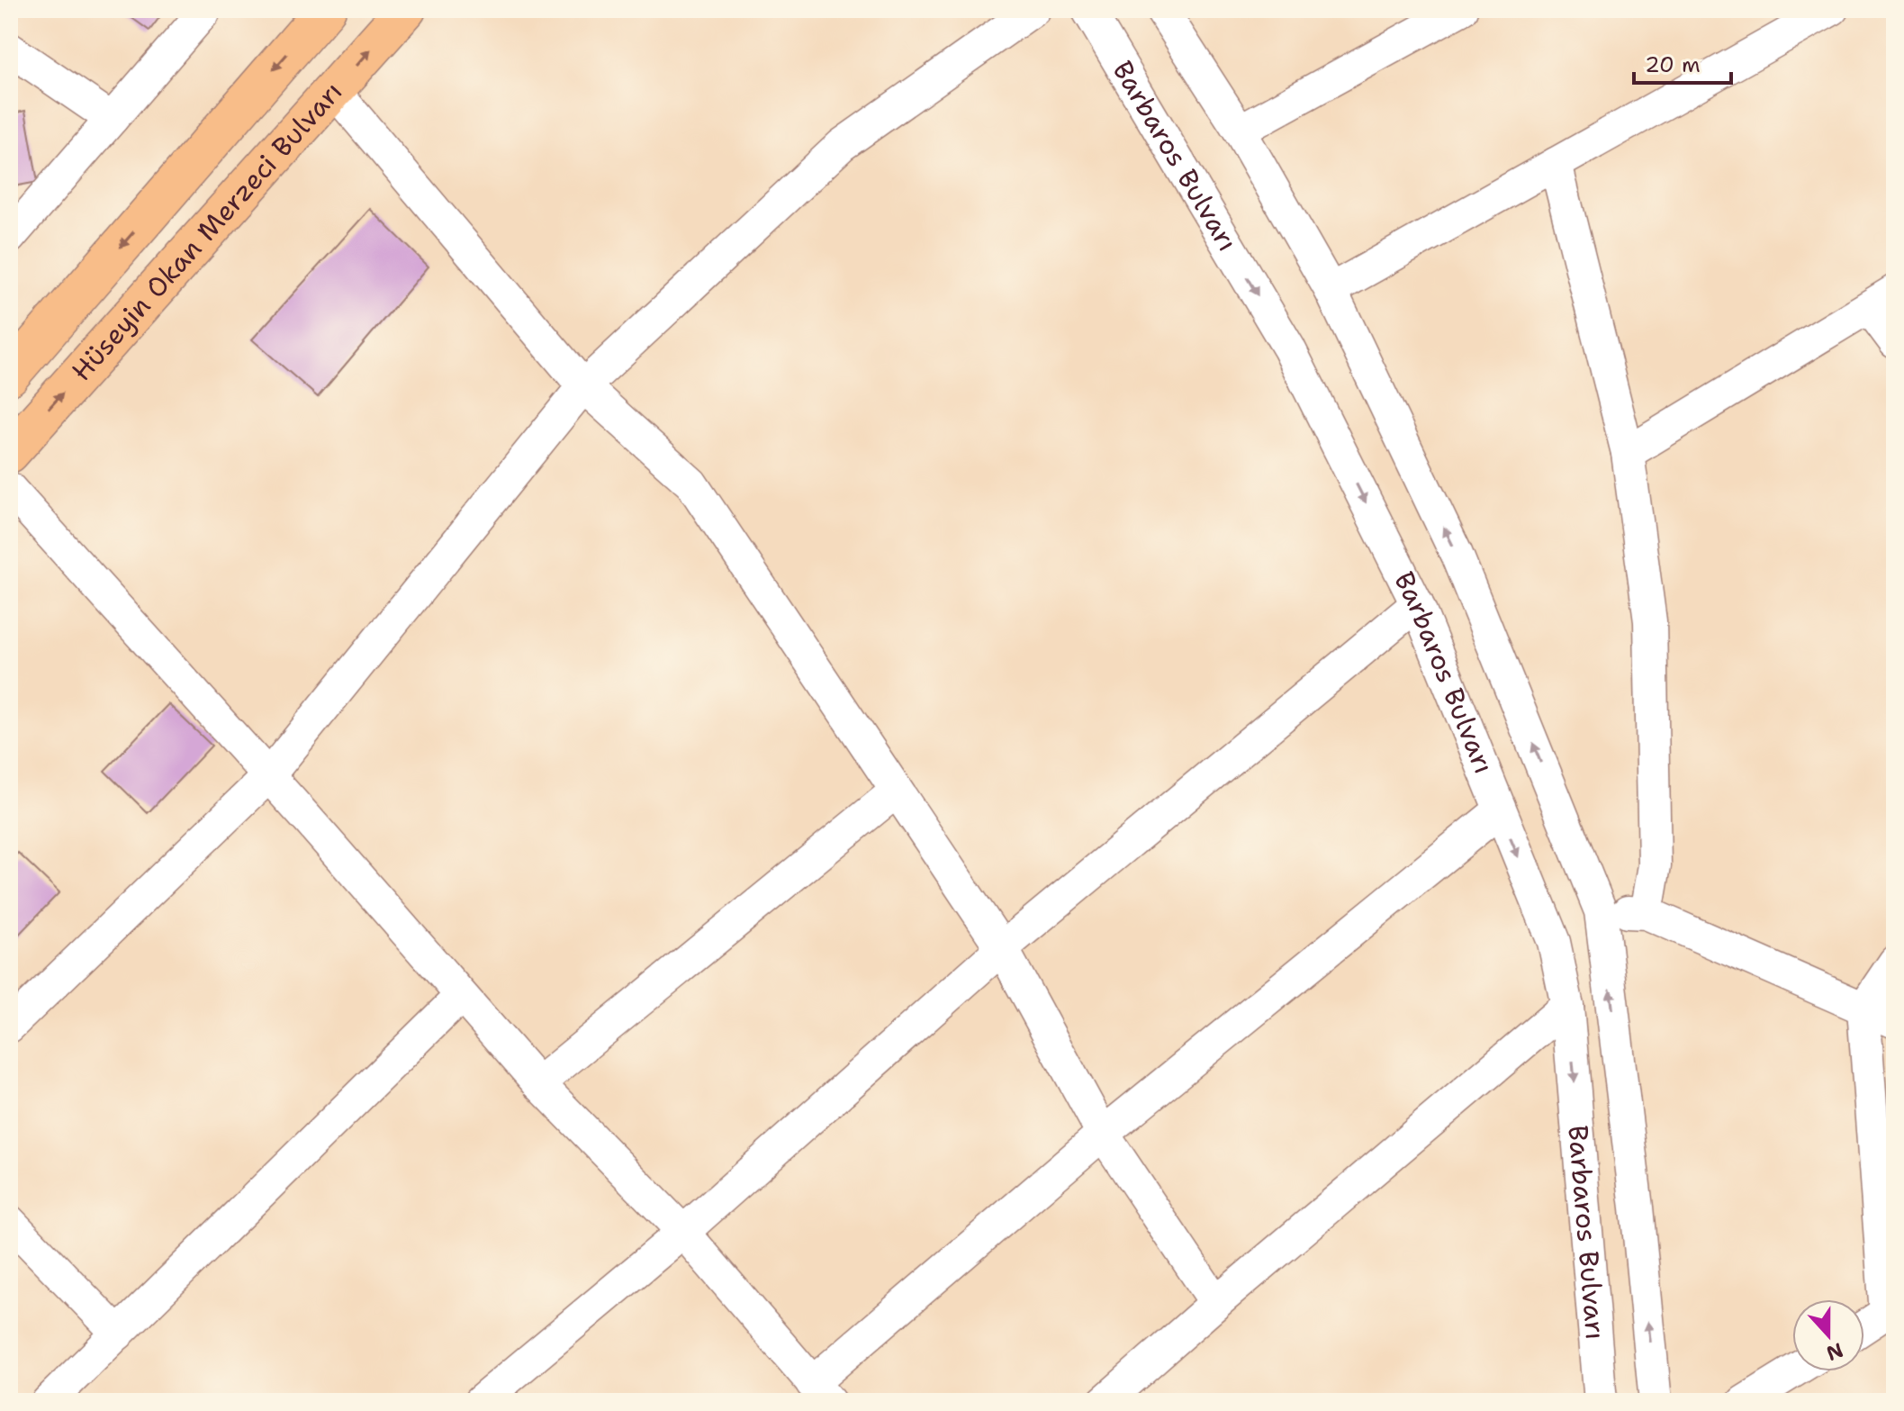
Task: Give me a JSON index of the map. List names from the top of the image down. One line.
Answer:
{"streets":{"main road":["Hüseyin Okan Merzeci Bulvarı"],"street":["Barbaros Bulvarı"]},"scale_bar":"20 m","north":"bottom"}
